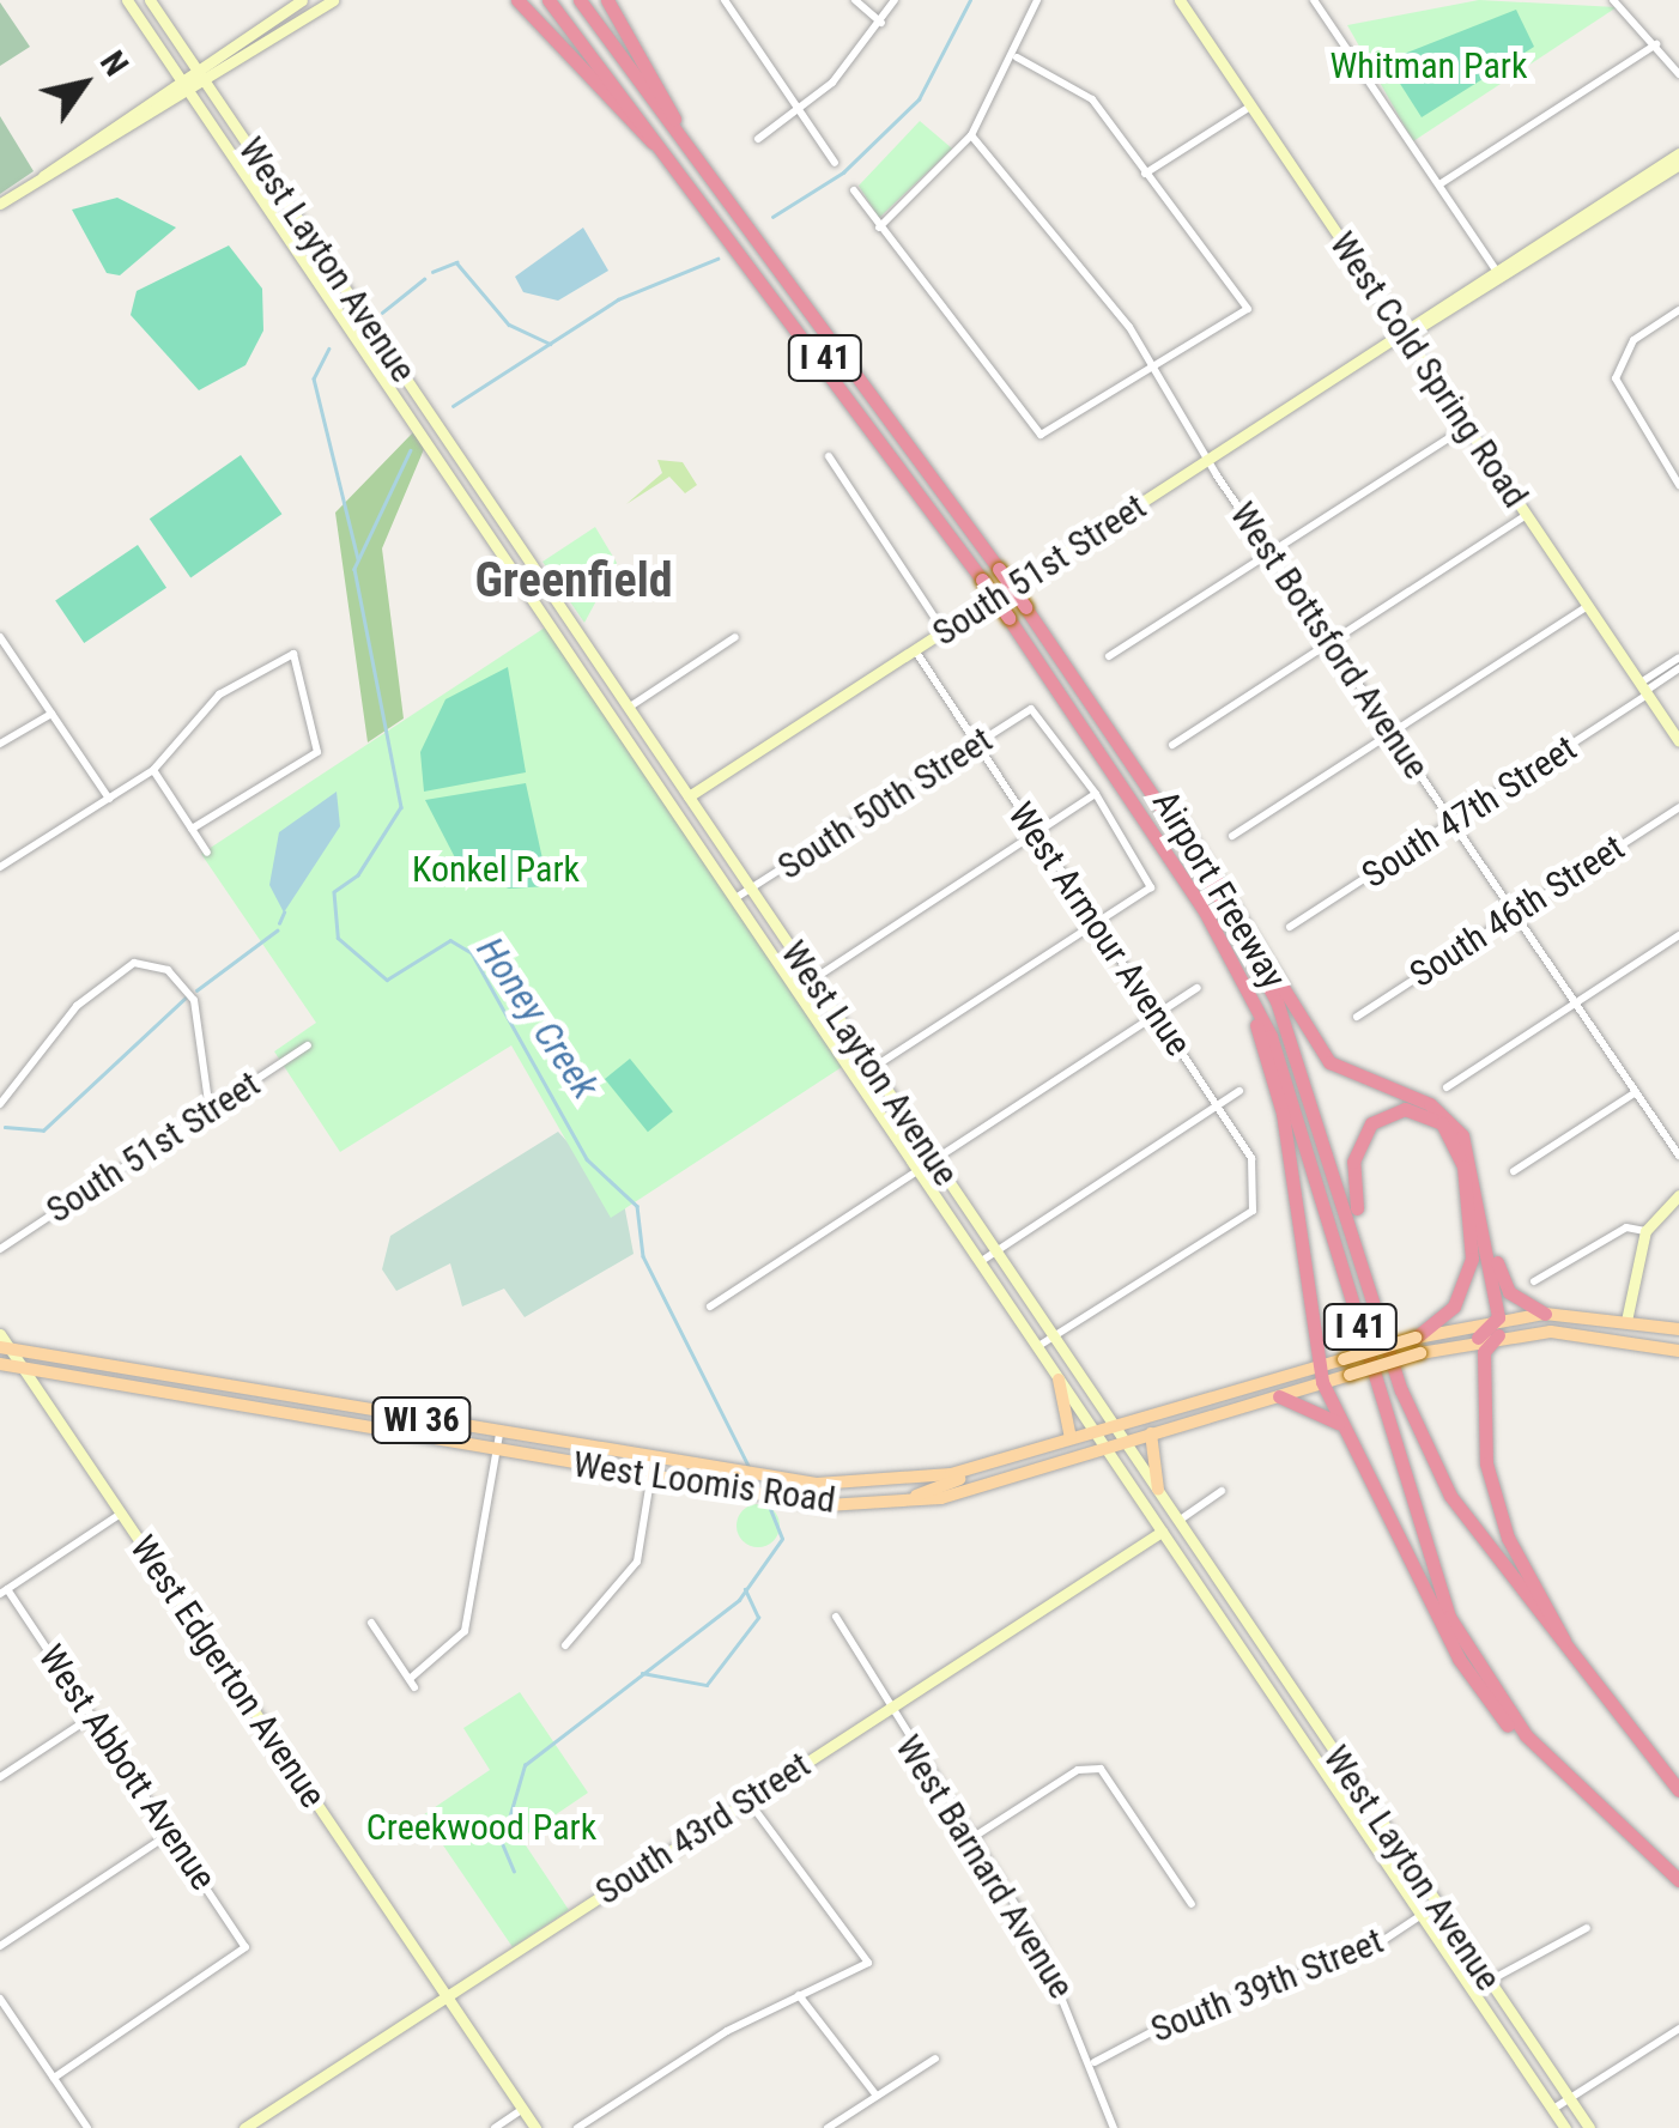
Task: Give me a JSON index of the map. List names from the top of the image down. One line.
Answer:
{"streets":{"highway":["I 41","Airport Freeway"],"main road":["West Layton Avenue","West Cold Spring Road","South 51st Street","WI 36","West Loomis Road","West Edgerton Avenue","South 43rd Street"],"street":["West Bottsford Avenue","South 50th Street","South 47th Street","South 46th Street","West Armour Avenue","West Abbott Avenue","West Barnard Avenue","South 39th Street"]},"crossings":[["West Layton Avenue","South 51st Street"],["West Layton Avenue","South 50th Street"],["West Layton Avenue","West Armour Avenue"],["West Layton Avenue","West Loomis Road"],["West Layton Avenue","South 43rd Street"],["West Layton Avenue","South 39th Street"],["West Cold Spring Road","South 51st Street"],["West Cold Spring Road","South 47th Street"],["South 51st Street","West Bottsford Avenue"],["South 51st Street","West Armour Avenue"],["West Bottsford Avenue","South 47th Street"],["West Bottsford Avenue","South 46th Street"],["South 50th Street","West Armour Avenue"],["West Loomis Road","West Edgerton Avenue"],["West Edgerton Avenue","South 43rd Street"],["South 43rd Street","West Barnard Avenue"],["West Barnard Avenue","South 39th Street"]],"districts":["Greenfield"],"water":["Honey Creek"],"parks":["Whitman Park","Konkel Park","Creekwood Park"],"north":"top right"}
